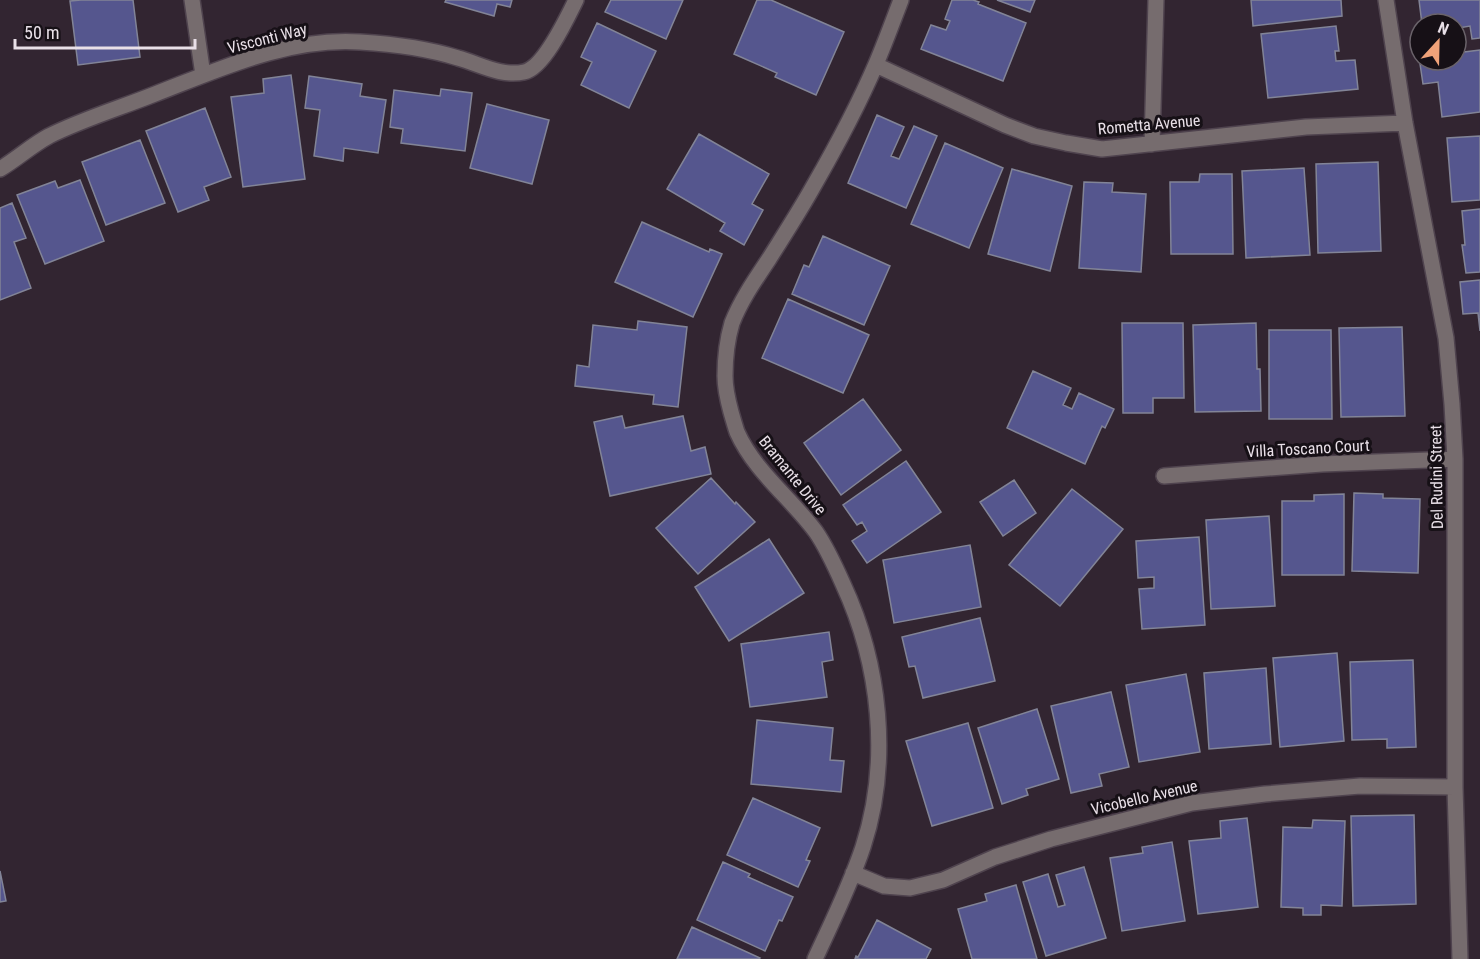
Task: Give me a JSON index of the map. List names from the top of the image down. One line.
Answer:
{"streets":{"street":["Visconti Way","Rometta Avenue","Villa Toscano Court","Bramante Drive","Del Rudini Street","Vicobello Avenue"]},"crossings":[["Rometta Avenue","Bramante Drive"],["Rometta Avenue","Del Rudini Street"],["Villa Toscano Court","Del Rudini Street"],["Bramante Drive","Vicobello Avenue"],["Del Rudini Street","Vicobello Avenue"]],"scale_bar":"50 m","north":"top"}
